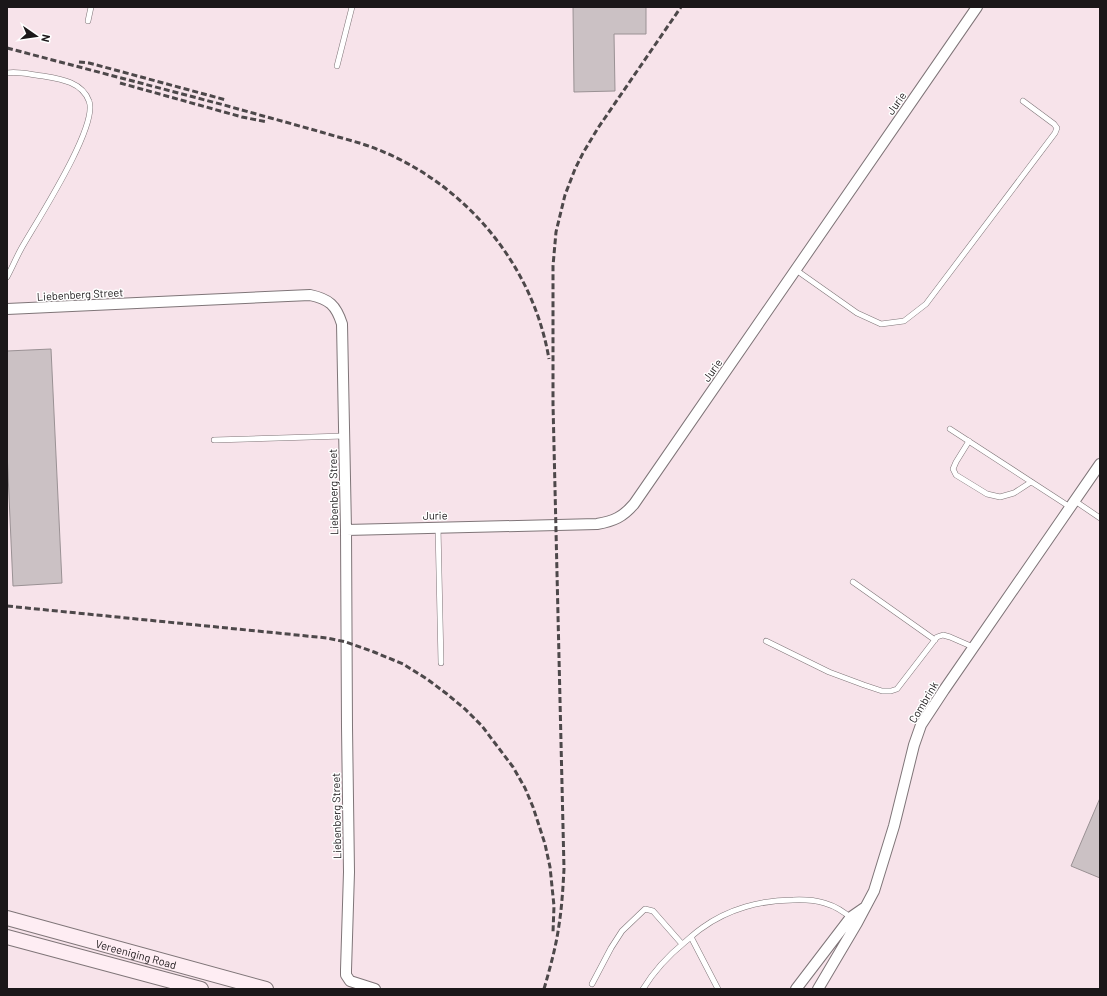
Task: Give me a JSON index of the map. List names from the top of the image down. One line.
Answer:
{"streets":{"main road":["Vereeniging Road"],"street":["Jurie","Liebenberg Street","Combrink"]},"crossings":[["Jurie","Liebenberg Street"]],"north":"right"}
